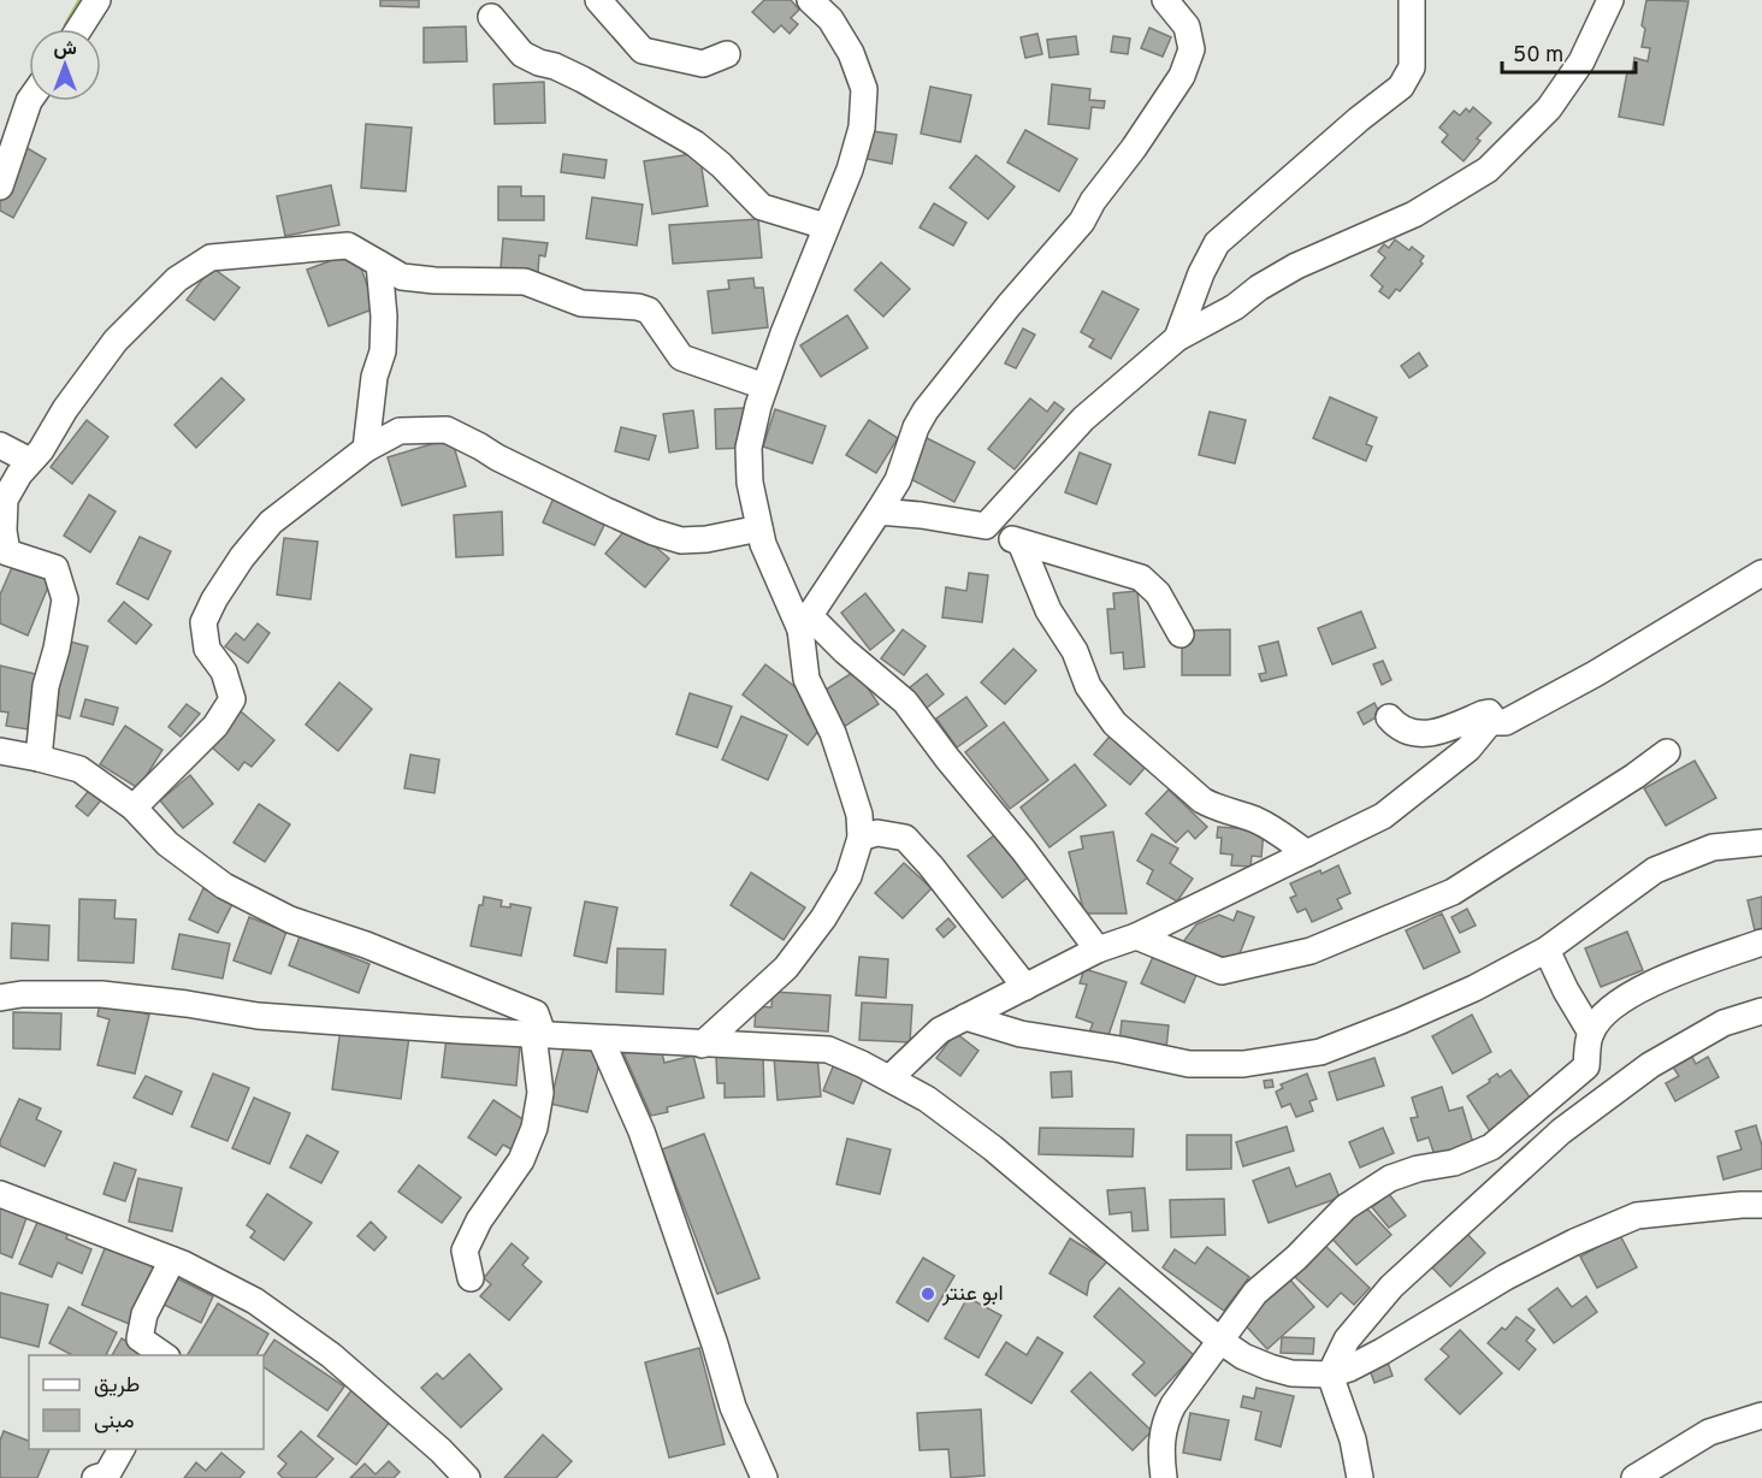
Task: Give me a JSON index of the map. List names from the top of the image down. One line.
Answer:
{"places":["ابو عنتر"],"legend":["طريق","مبنى"],"scale_bar":"50 m","north":"top"}
